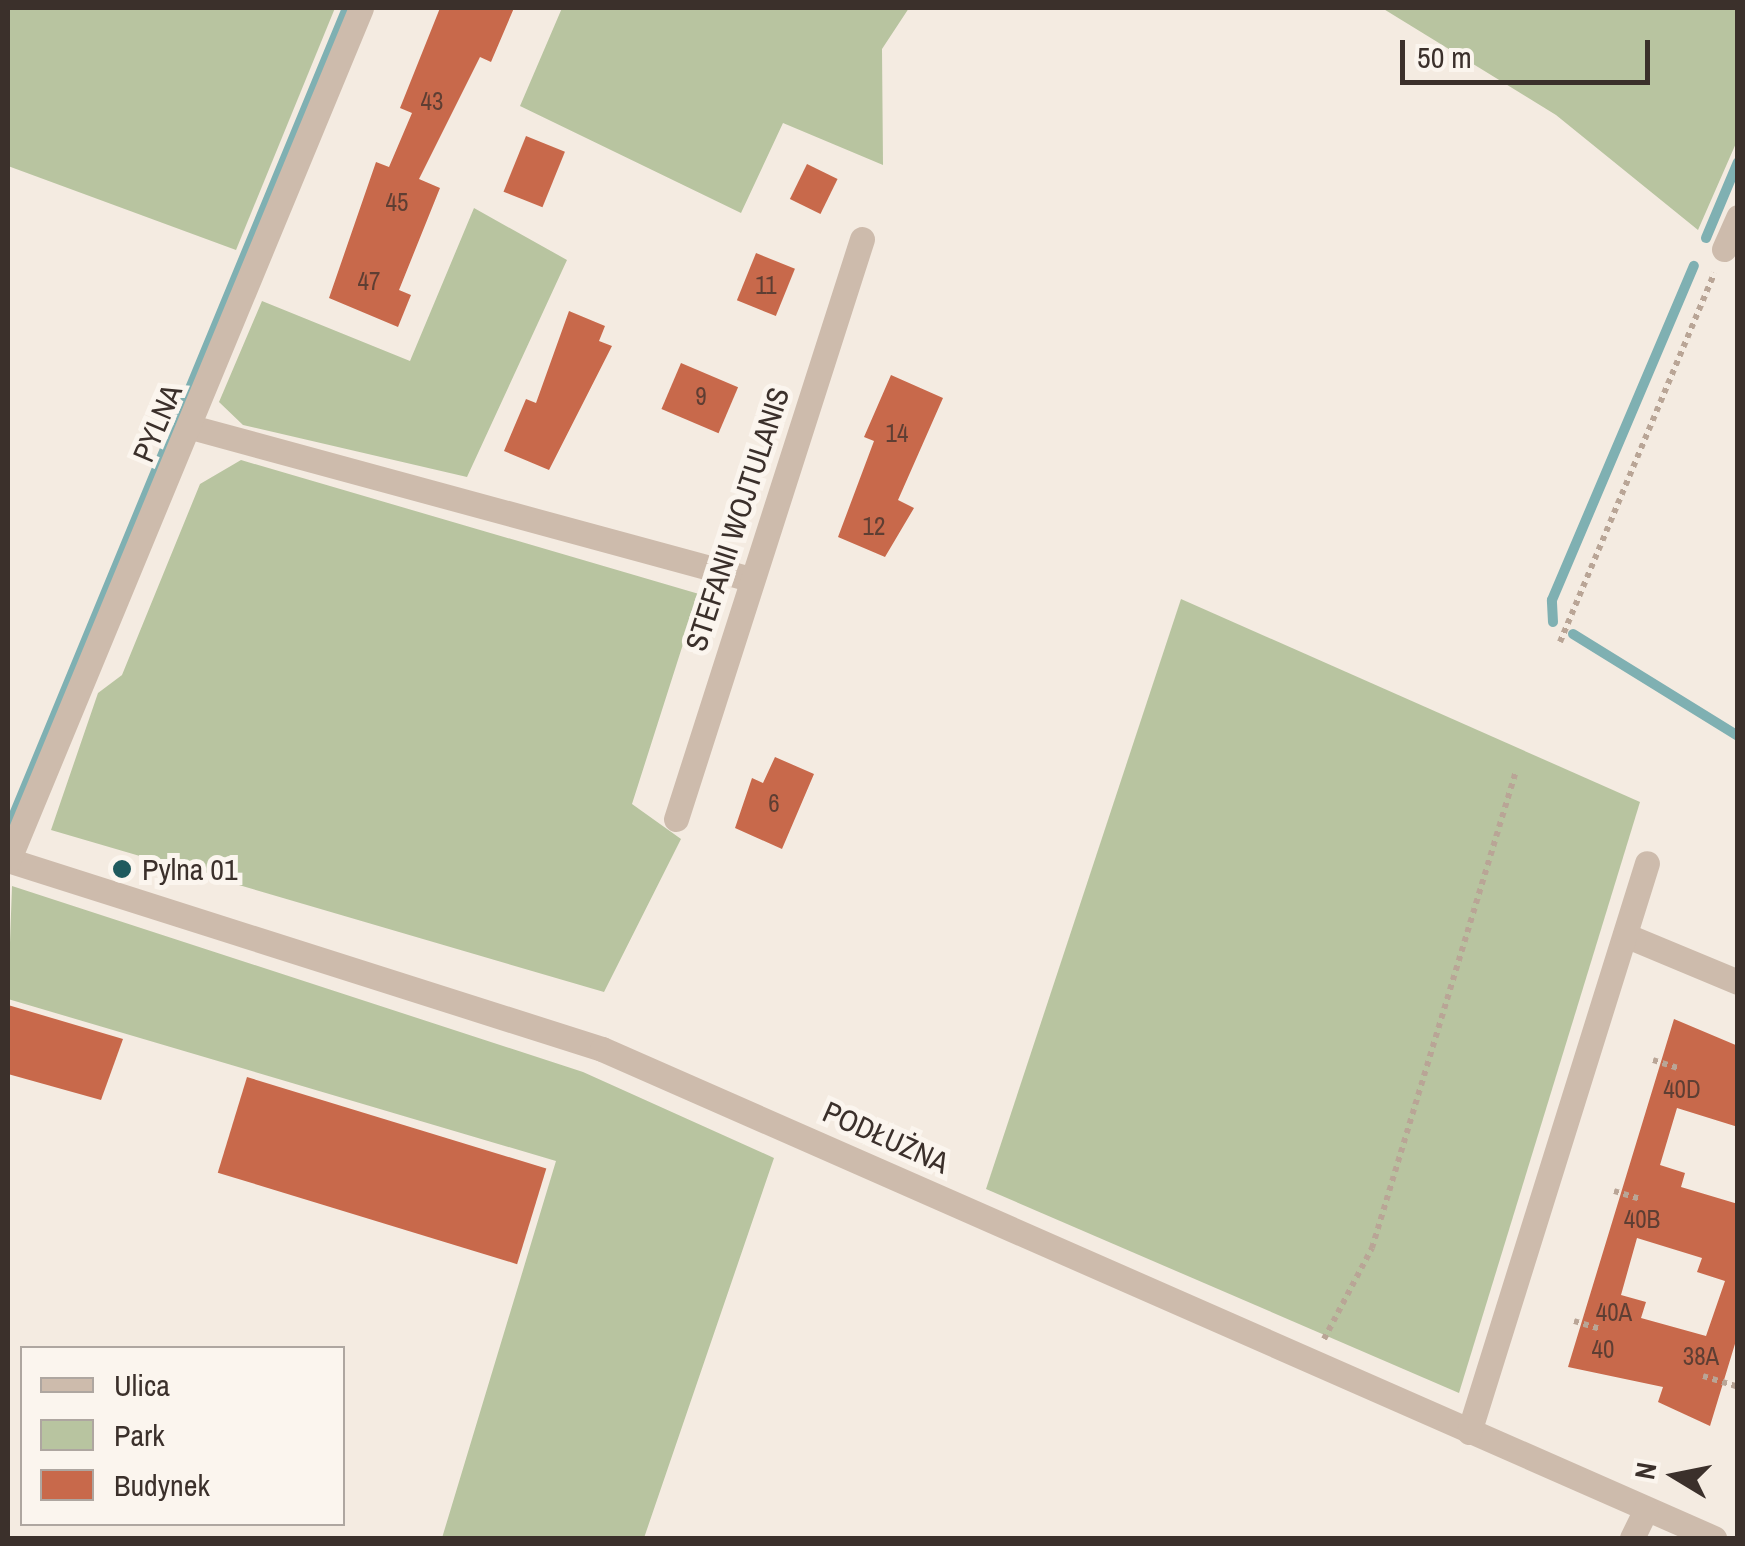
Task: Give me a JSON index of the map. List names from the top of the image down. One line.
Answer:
{"streets":{"street":["PYLNA","STEFANII WOJTULANIS","PODŁUŻNA"]},"crossings":[["PYLNA","PODŁUŻNA"]],"places":["Pylna 01"],"house_numbers":["43","45","47","11","9","14","12","6","40D","40B","40A","40","38A"],"legend":["Ulica","Park","Budynek"],"scale_bar":"50 m","north":"left"}
